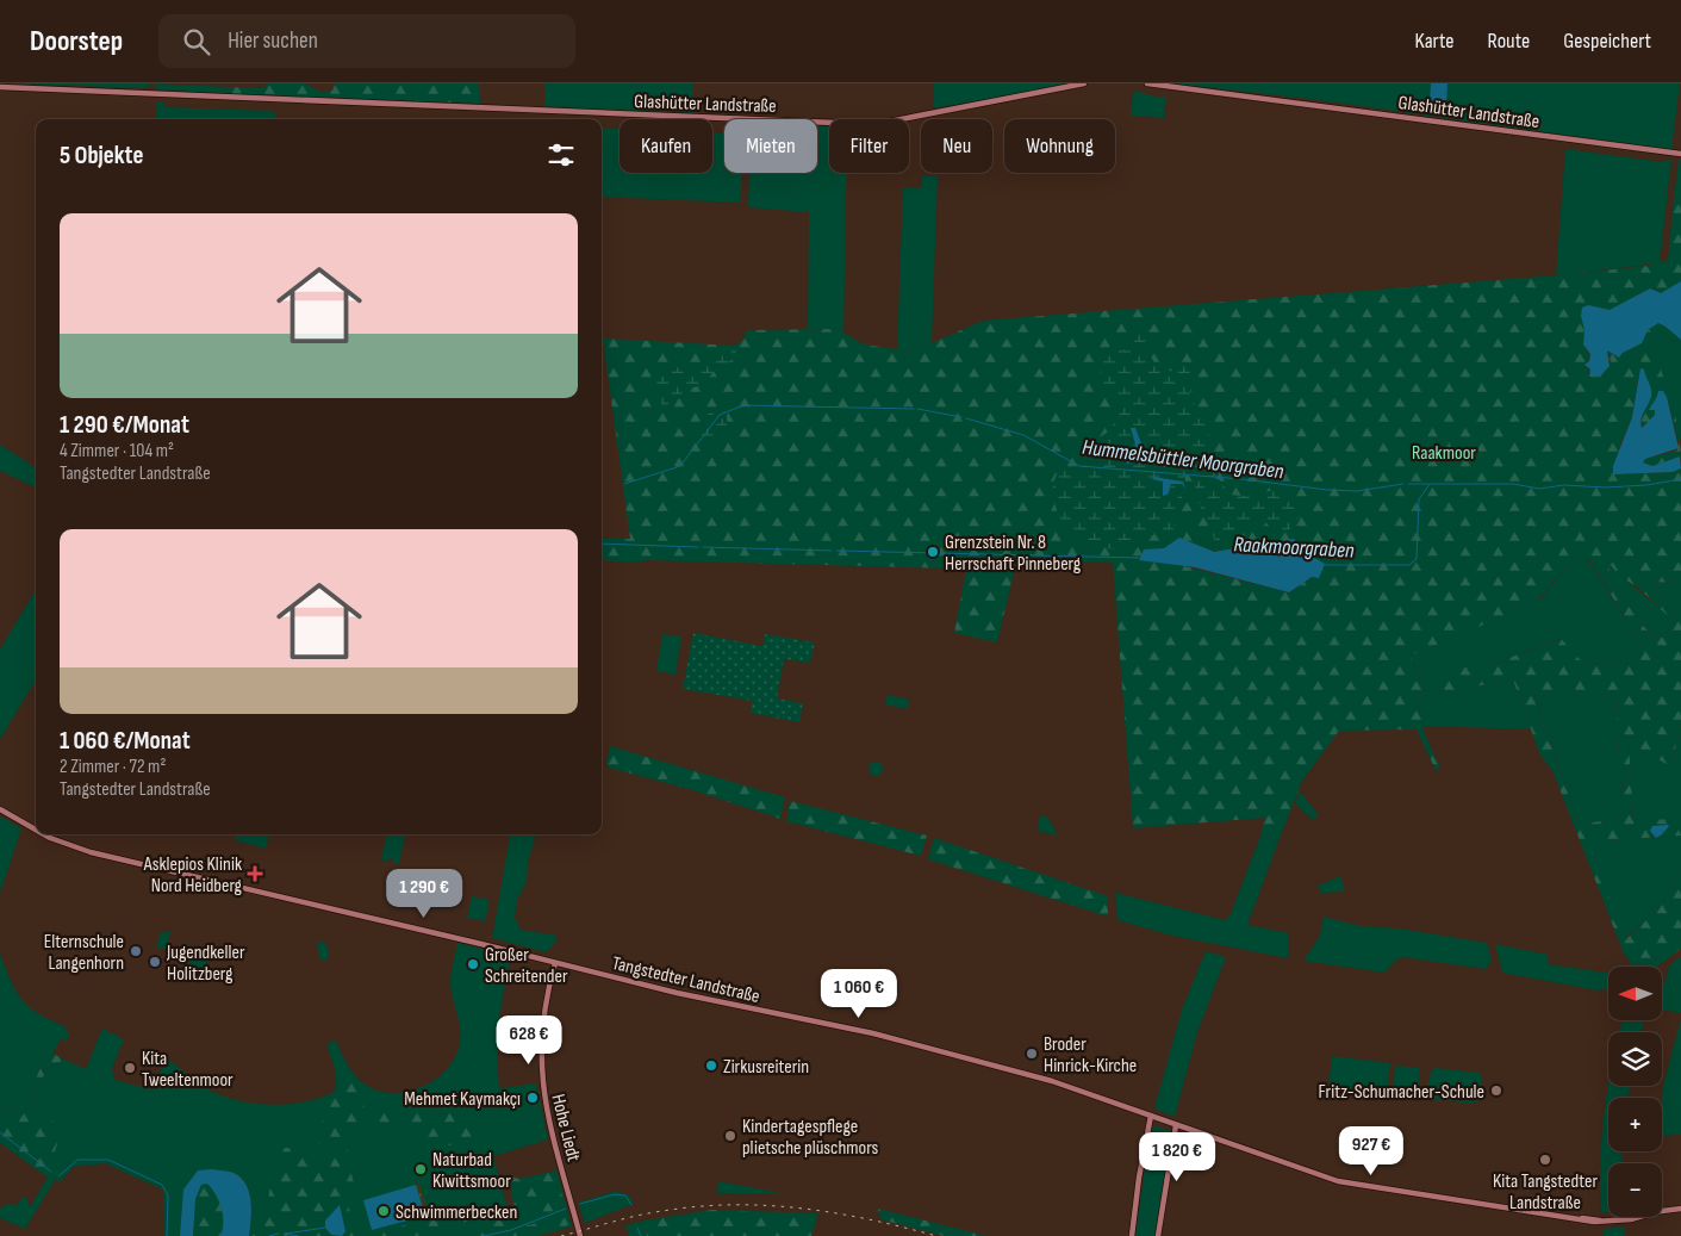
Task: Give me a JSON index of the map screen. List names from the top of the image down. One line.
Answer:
{"streets":{"street":["Glashütter Landstraße","Tangstedter Landstraße","Hohe Liedt"]},"crossings":[["Tangstedter Landstraße","Hohe Liedt"]],"water":["Hummelsbüttler Moorgraben","Raakmoorgraben"],"parks":["Raakmoor"],"places":{"other":["Grenzstein Nr. 8 Herrschaft Pinneberg","Elternschule Langenhorn","Jugendkeller Holitzberg","Großer Schreitender","Broder Hinrick-Kirche","Zirkusreiterin","Kita Tweeltenmoor","Fritz-Schumacher-Schule","Mehmet Kaymakçı","Kindertagespflege plietsche plüschmors","Kita Tangstedter Landstraße","Naturbad Kiwittsmoor","Schwimmerbecken"],"health":["Asklepios Klinik Nord Heidberg"]},"north":"left","page":{"header":"Doorstep","search":"Hier suchen","nav":["Karte","Route","Gespeichert"],"chip":["Kaufen","Mieten","Filter","Neu","Wohnung"],"heading":"5 Objekte","list":[{"name":"1 290 €/Monat","note":"4 Zimmer · 104 m² · Tangstedter Landstraße"},{"name":"1 060 €/Monat","note":"2 Zimmer · 72 m² · Tangstedter Landstraße"}],"price":["1 290 €","1 060 €","628 €","927 €","1 820 €"],"map_buttons":["+","−"]}}
